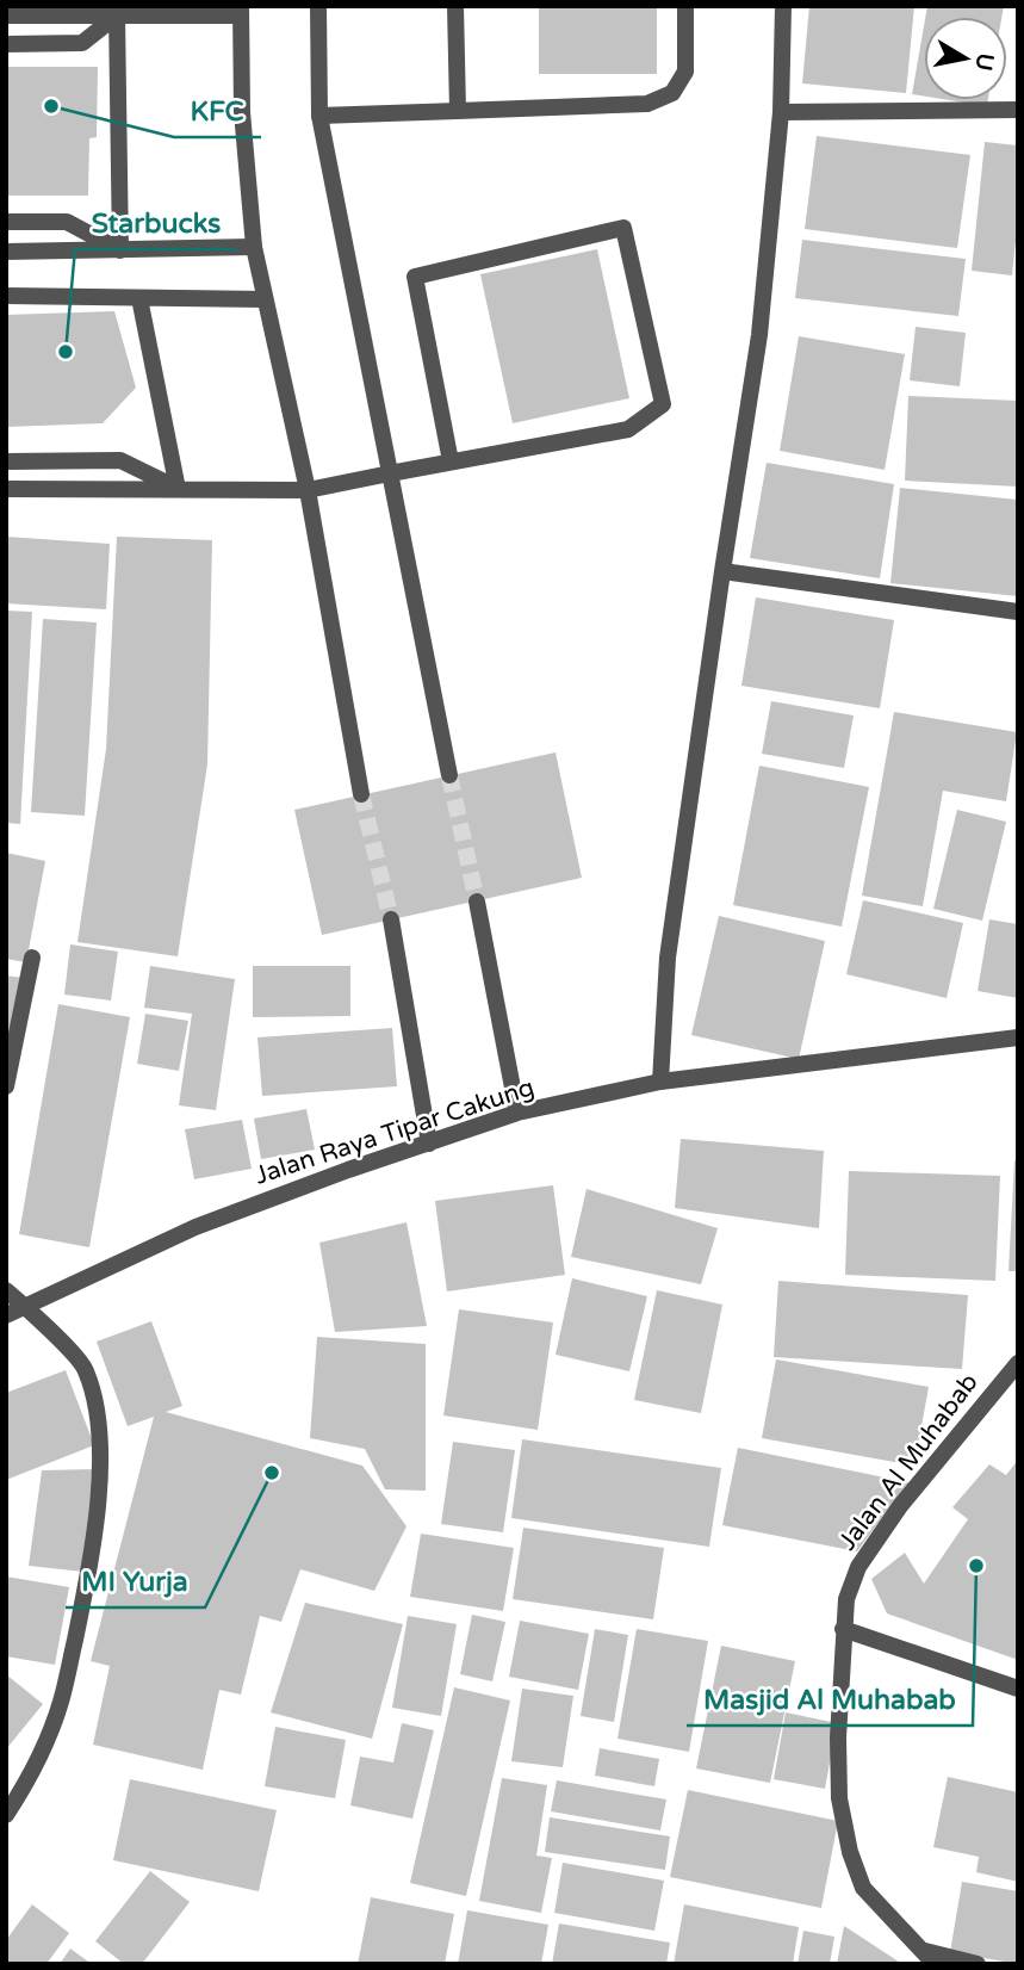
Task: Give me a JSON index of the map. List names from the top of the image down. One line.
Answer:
{"streets":{"street":["Jalan Raya Tipar Cakung","Jalan Al Muhabab"]},"places":["KFC","Starbucks","MI Yurja","Masjid Al Muhabab"],"north":"right"}
